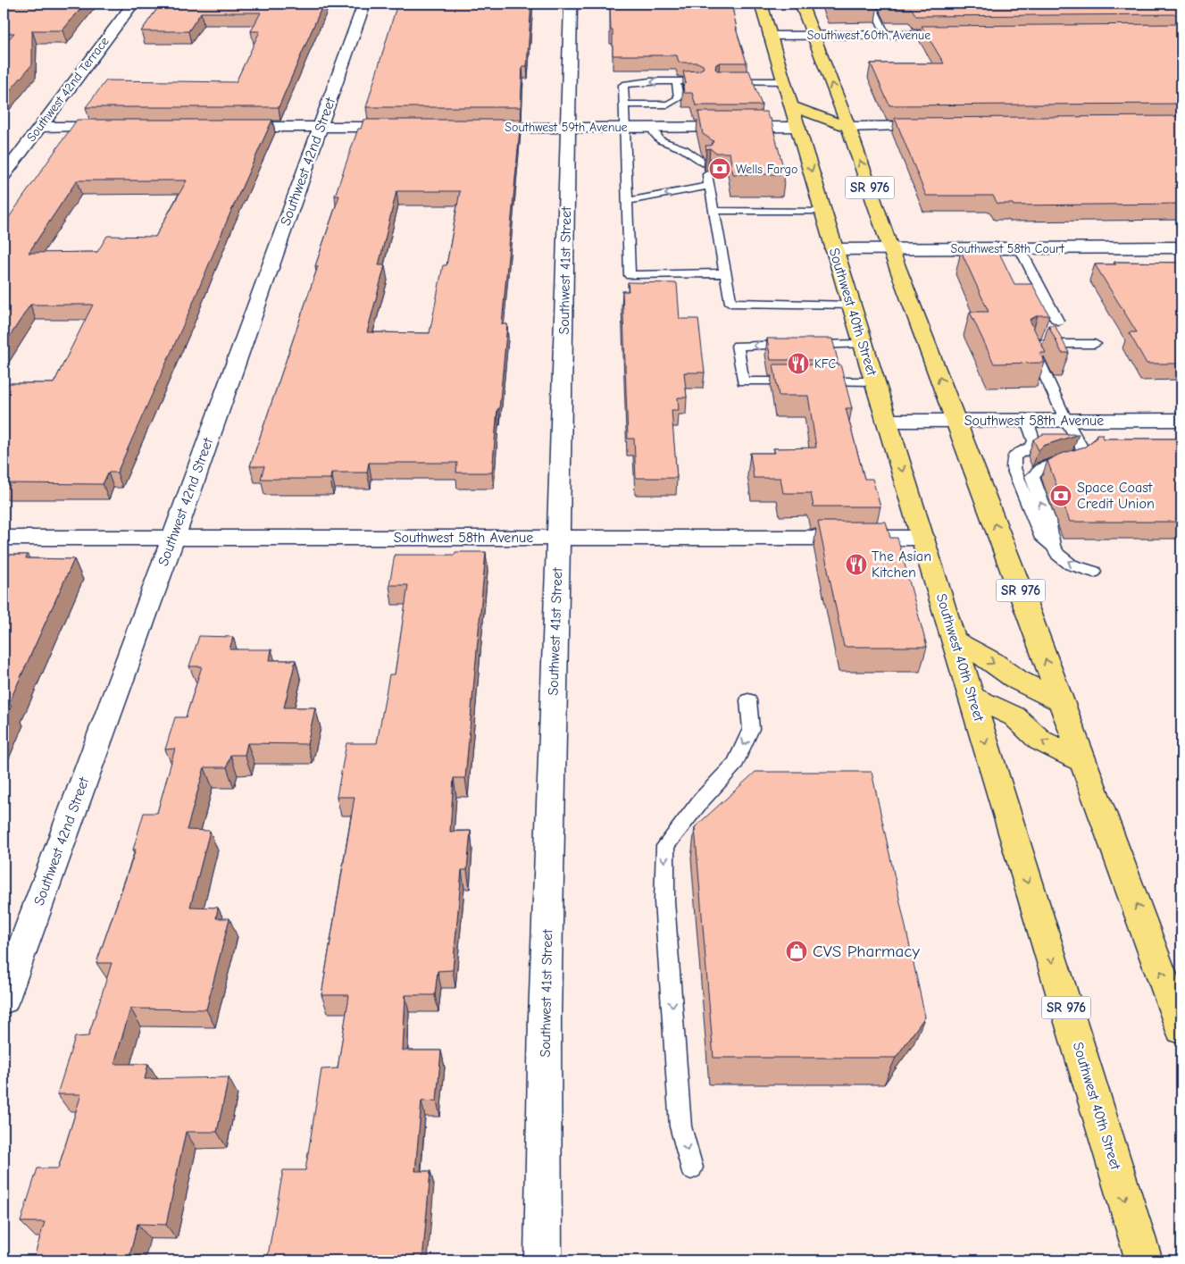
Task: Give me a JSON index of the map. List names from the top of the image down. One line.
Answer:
{"streets":{"main road":["SR 976","Southwest 40th Street"],"street":["Southwest 60th Avenue","Southwest 42nd Terrace","Southwest 59th Avenue","Southwest 42nd Street","Southwest 58th Court","Southwest 41st Street","Southwest 58th Avenue"]},"crossings":[["Southwest 60th Avenue","SR 976"],["Southwest 60th Avenue","Southwest 40th Street"],["Southwest 59th Avenue","Southwest 41st Street"],["Southwest 59th Avenue","Southwest 40th Street"],["Southwest 42nd Street","Southwest 58th Avenue"],["SR 976","Southwest 58th Court"],["SR 976","Southwest 58th Avenue"],["Southwest 58th Court","Southwest 40th Street"],["Southwest 41st Street","Southwest 58th Avenue"],["Southwest 40th Street","Southwest 58th Avenue"]],"places":{"bank":["Wells Fargo","Space Coast Credit Union"],"restaurant":["KFC","The Asian Kitchen"],"shop":["CVS Pharmacy"]}}
